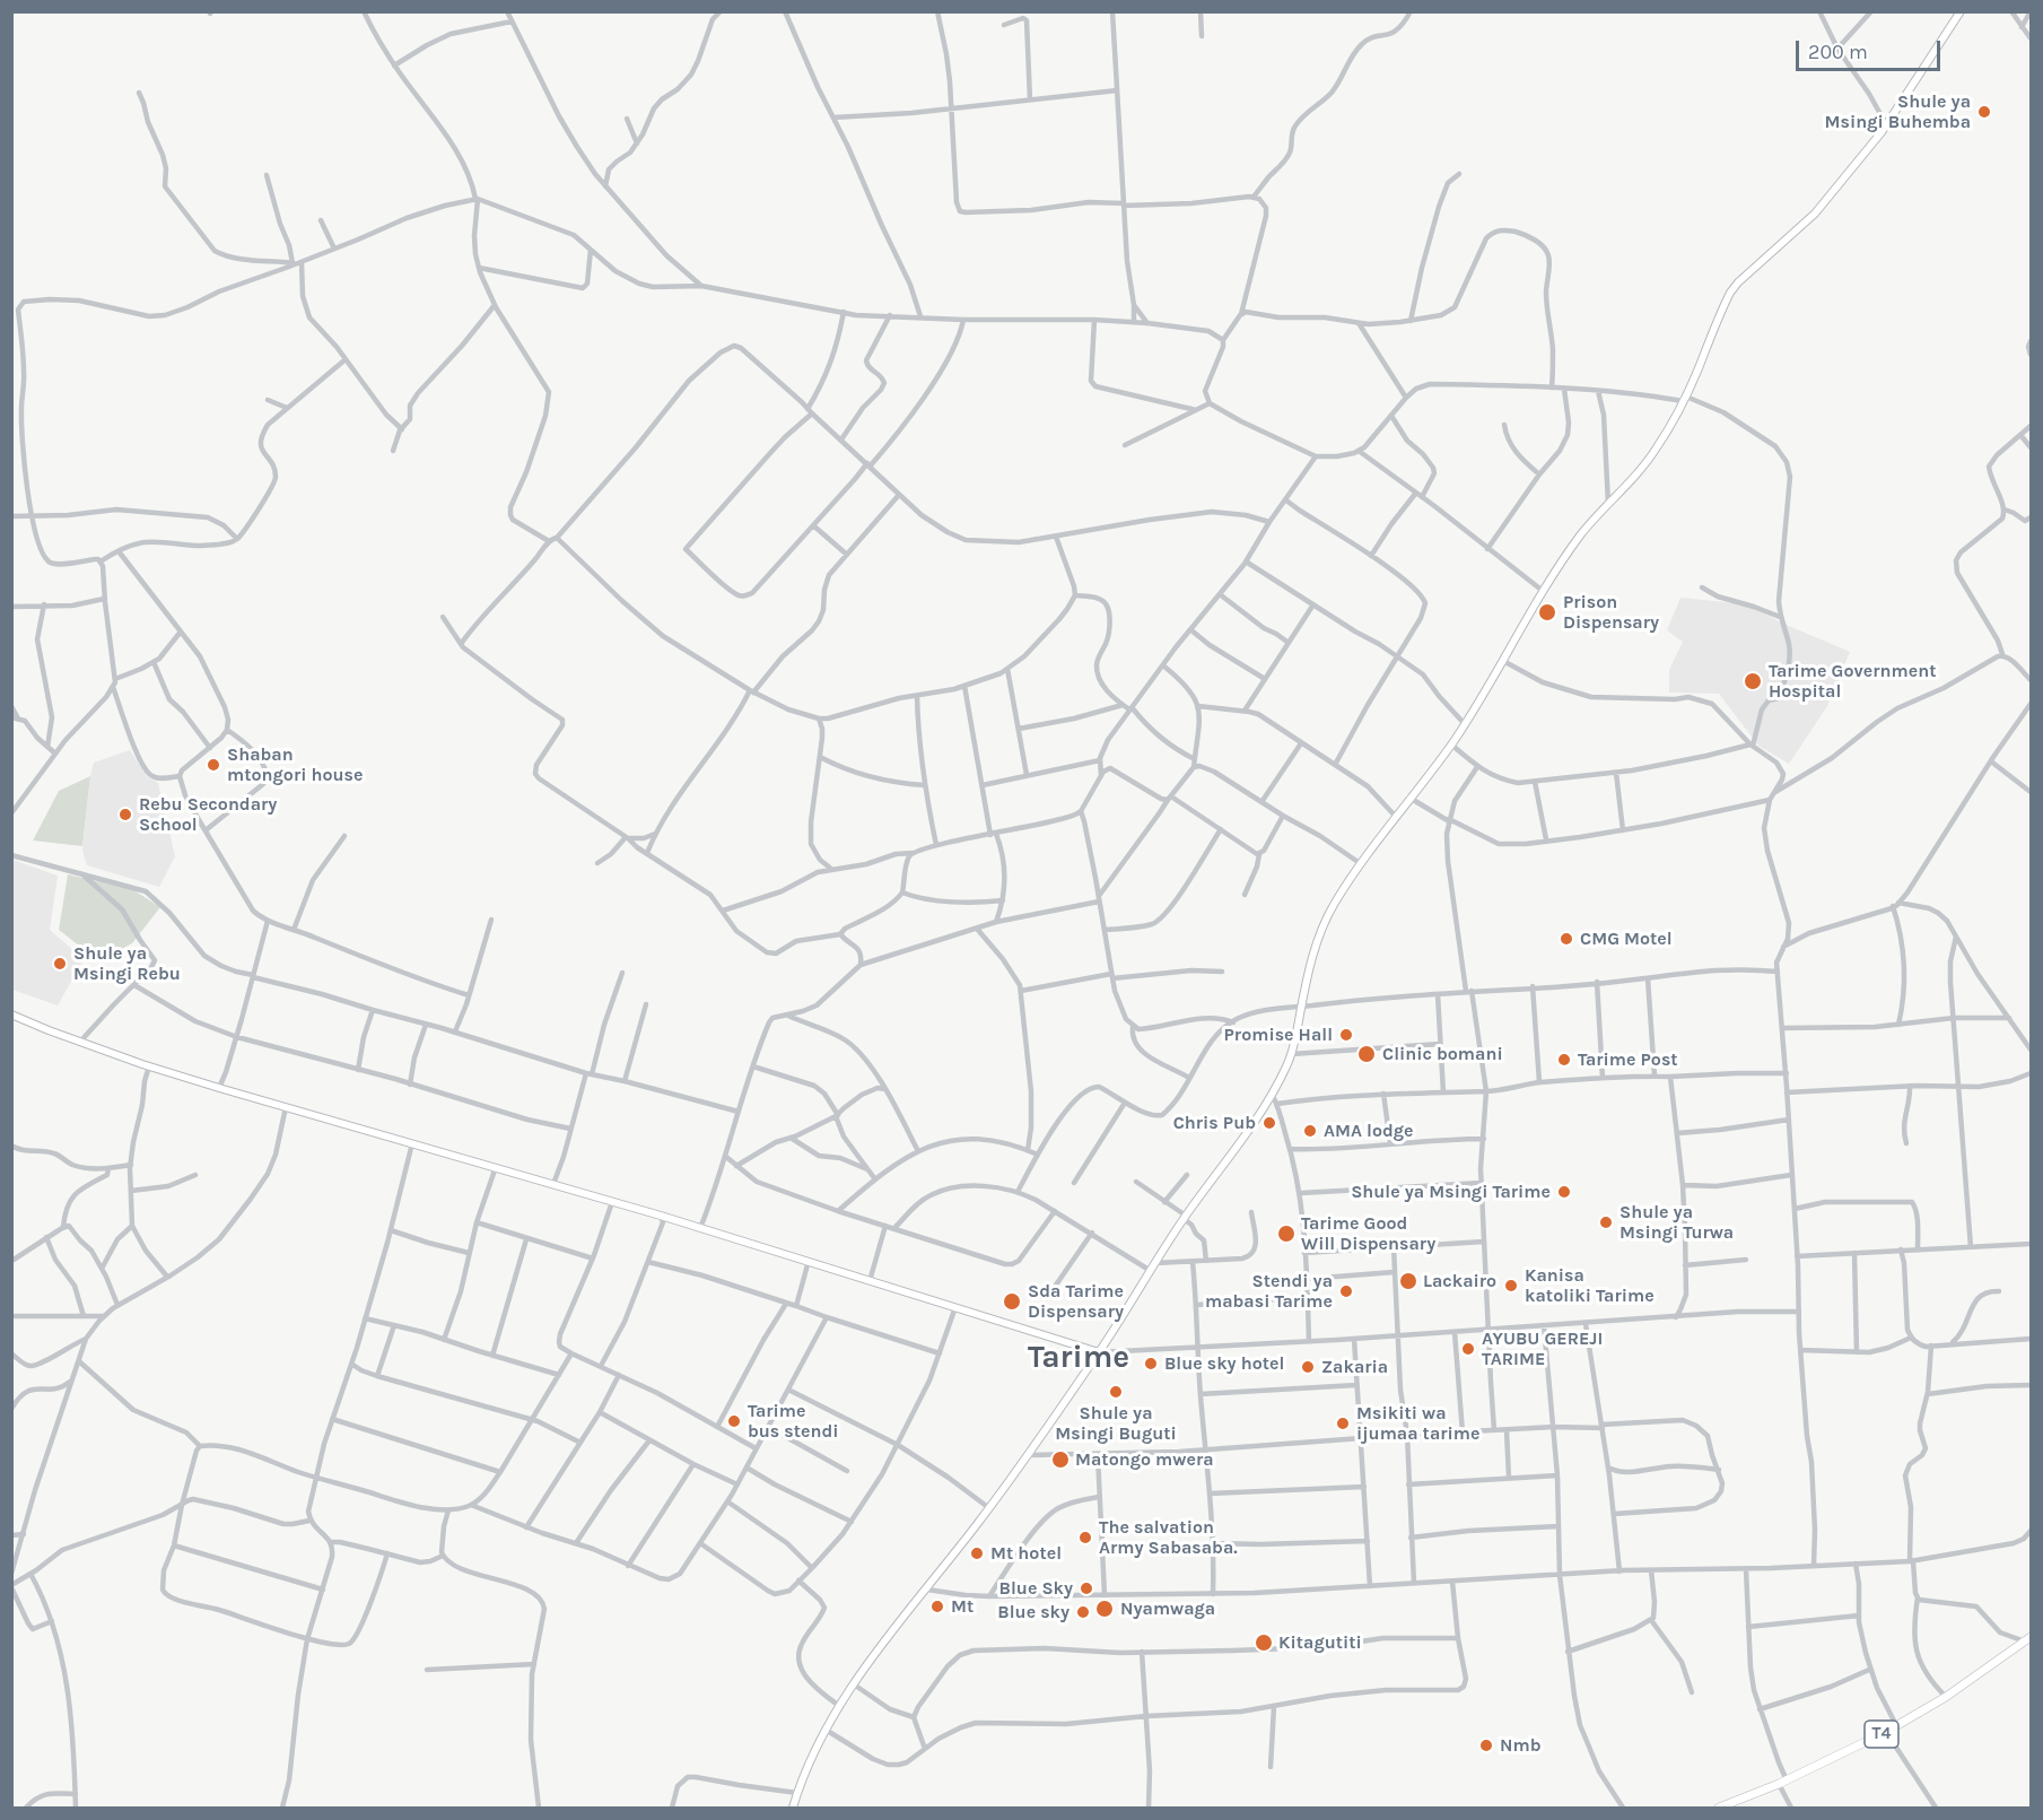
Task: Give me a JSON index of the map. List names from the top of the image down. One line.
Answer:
{"streets":{"highway":["T4"]},"districts":["Tarime"],"places":["Shule ya Msingi Buhemba","Prison Dispensary","Tarime Government Hospital","Shaban mtongori house","Rebu Secondary School","CMG Motel","Shule ya Msingi Rebu","Promise Hall","Clinic bomani","Tarime Post","Chris Pub","AMA lodge","Shule ya Msingi Tarime","Shule ya Msingi Turwa","Tarime Good Will Dispensary","Lackairo","Kanisa katoliki Tarime","Stendi ya mabasi Tarime","Sda Tarime Dispensary","AYUBU GEREJI TARIME","Blue sky hotel","Zakaria","Shule ya Msingi Buguti","Tarime bus stendi","Msikiti wa ijumaa tarime","Matongo mwera","The salvation Army Sabasaba.","Mt hotel","Blue Sky","Mt","Nyamwaga","Blue sky","Kitagutiti","Nmb"],"scale_bar":"200 m"}
